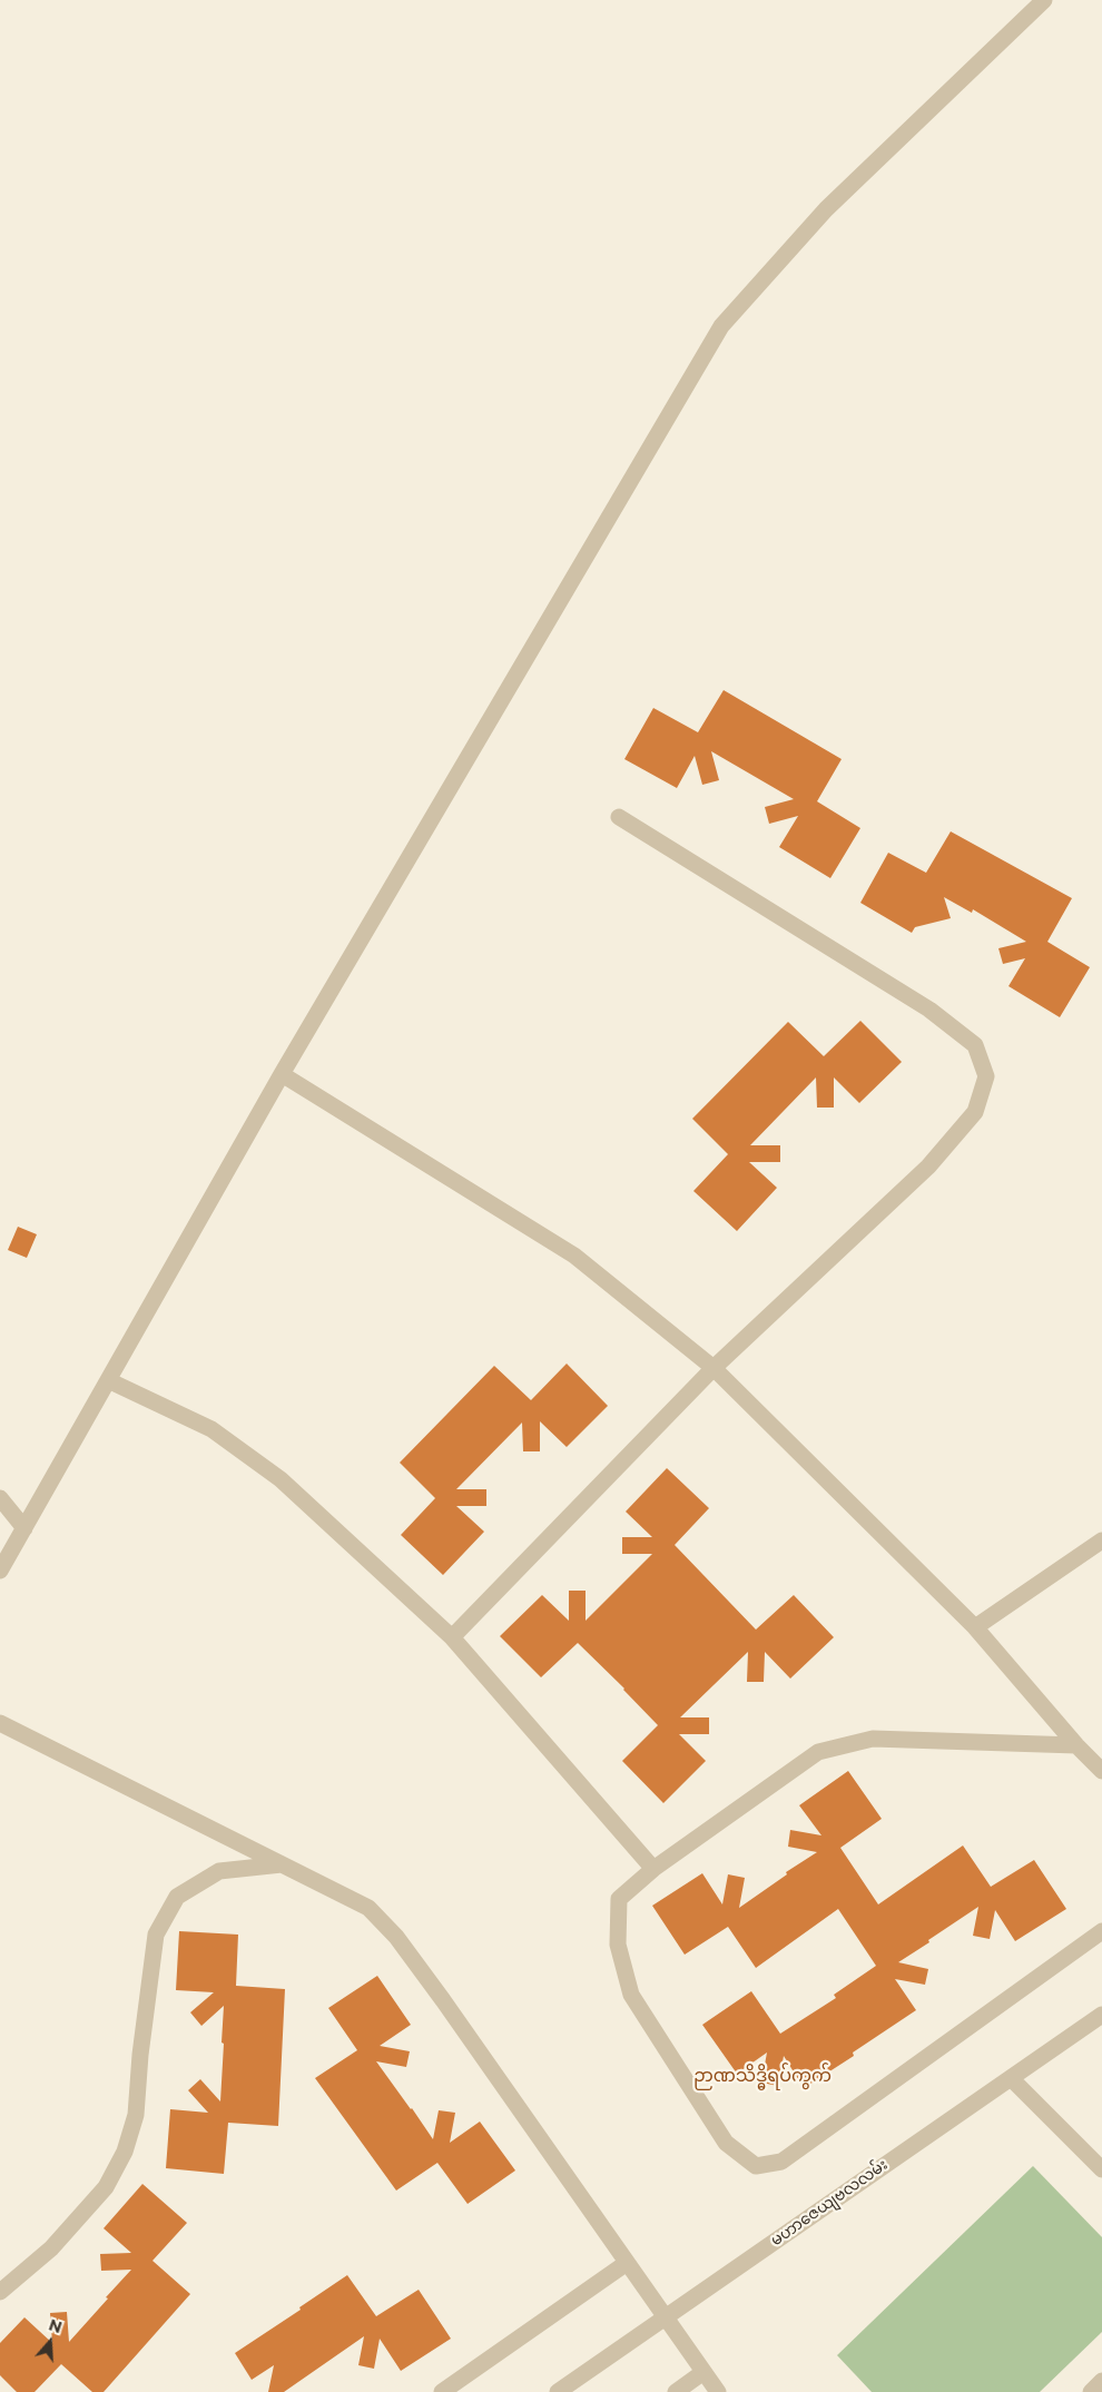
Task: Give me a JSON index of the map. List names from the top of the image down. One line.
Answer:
{"streets":{"street":["မဟာဇေယျဗလလမ်း"]},"districts":["ဉာဏသိဒ္ဓိရပ်ကွက်"],"north":"top"}
